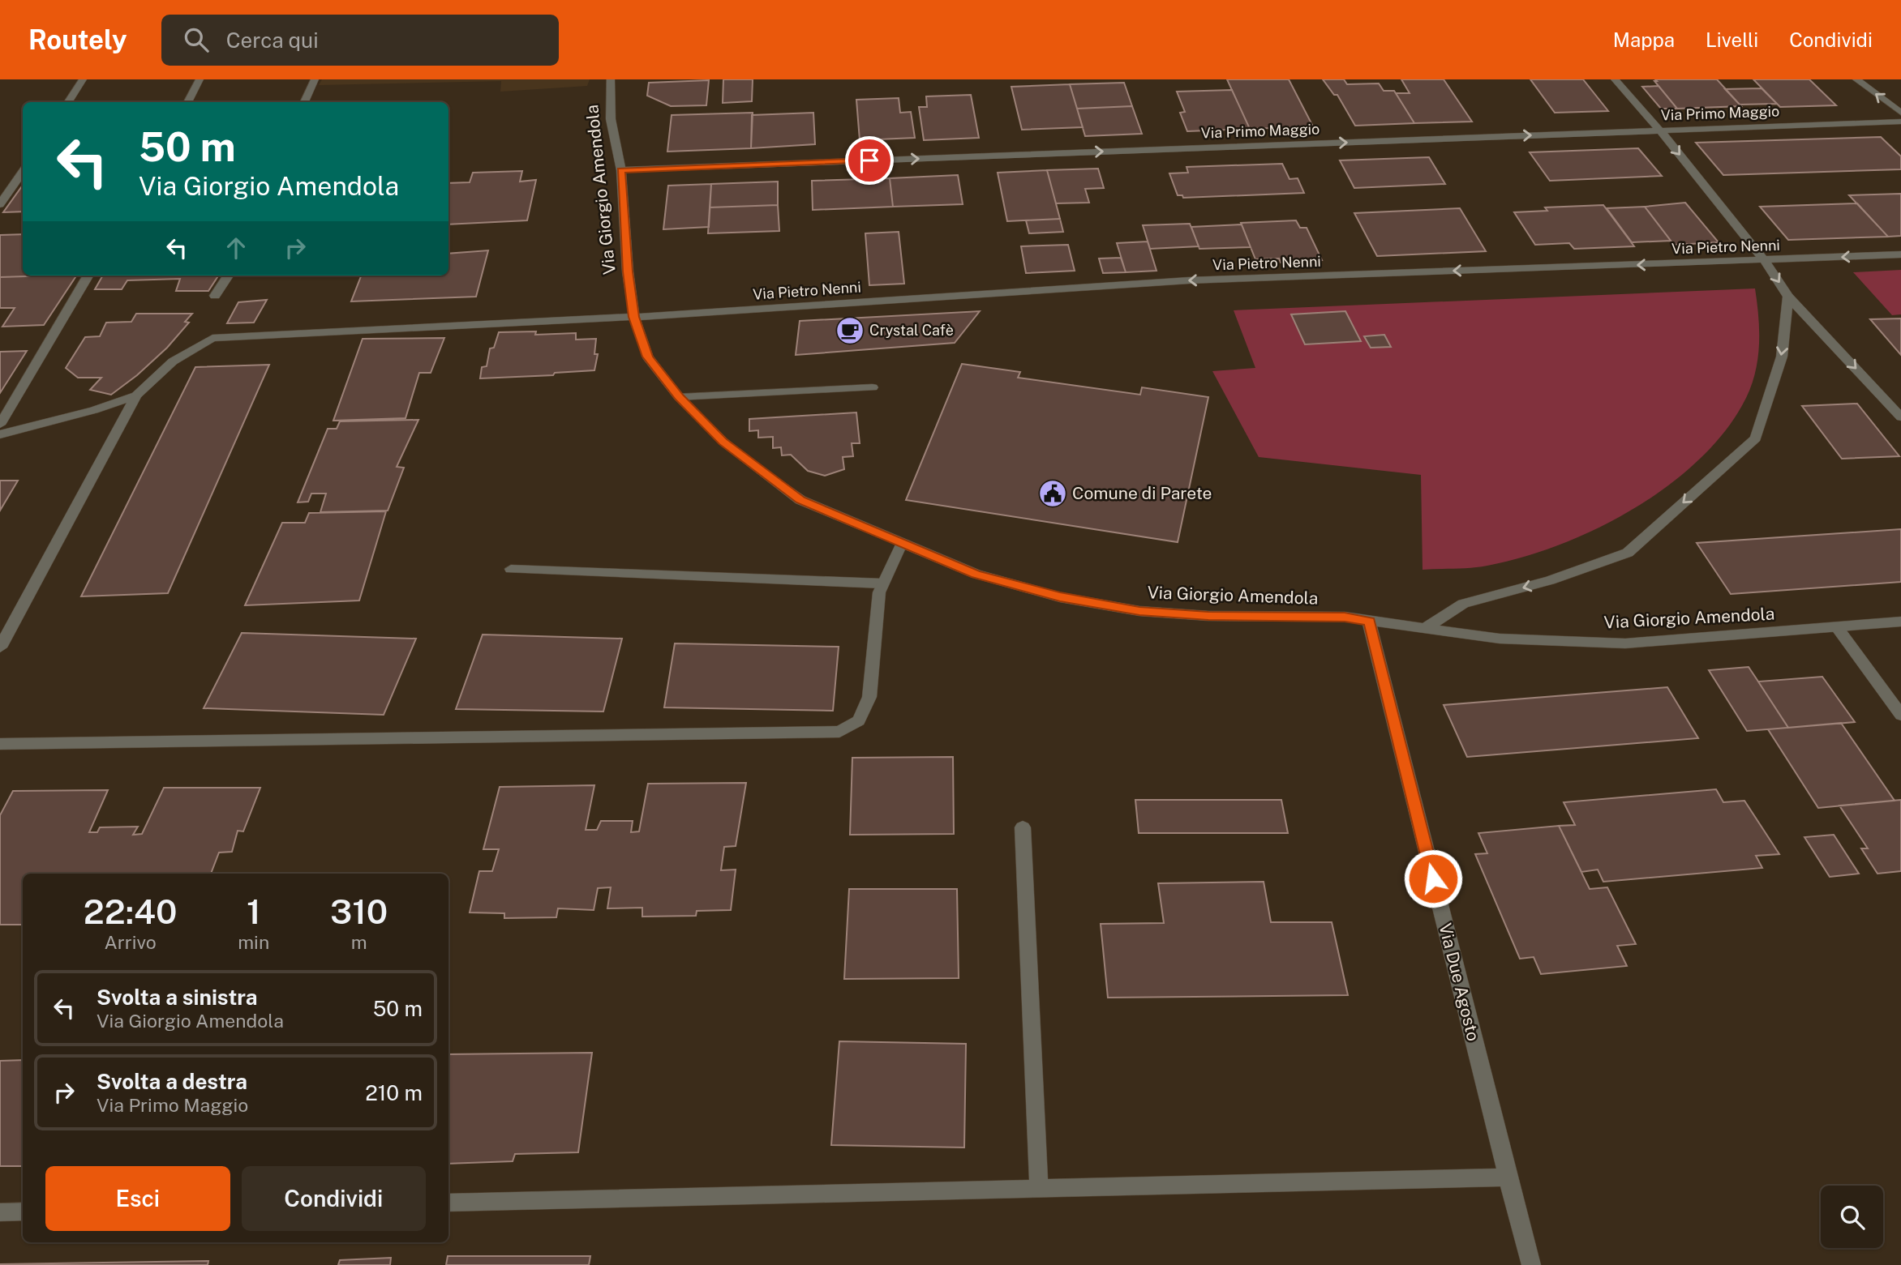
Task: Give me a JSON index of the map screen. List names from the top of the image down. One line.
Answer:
{"streets":{"street":["Via Primo Maggio","Via Giorgio Amendola","Via Pietro Nenni","Via Due Agosto"]},"crossings":[["Via Primo Maggio","Via Giorgio Amendola"],["Via Giorgio Amendola","Via Pietro Nenni"],["Via Giorgio Amendola","Via Due Agosto"]],"one_way":["Via Primo Maggio","Via Pietro Nenni"],"places":{"cafe":["Crystal Cafè"],"public building":["Comune di Parete"]},"page":{"header":"Routely","search":"Cerca qui","nav":["Mappa","Livelli","Condividi"],"turn":["50 m","Via Giorgio Amendola"],"eta":["22:40","Arrivo","1","min","310","m"],"list":[{"name":"Svolta a sinistra","note":"Via Giorgio Amendola","value":"50 m"},{"name":"Svolta a destra","note":"Via Primo Maggio","value":"210 m"}],"buttons":["Esci","Condividi"]}}
